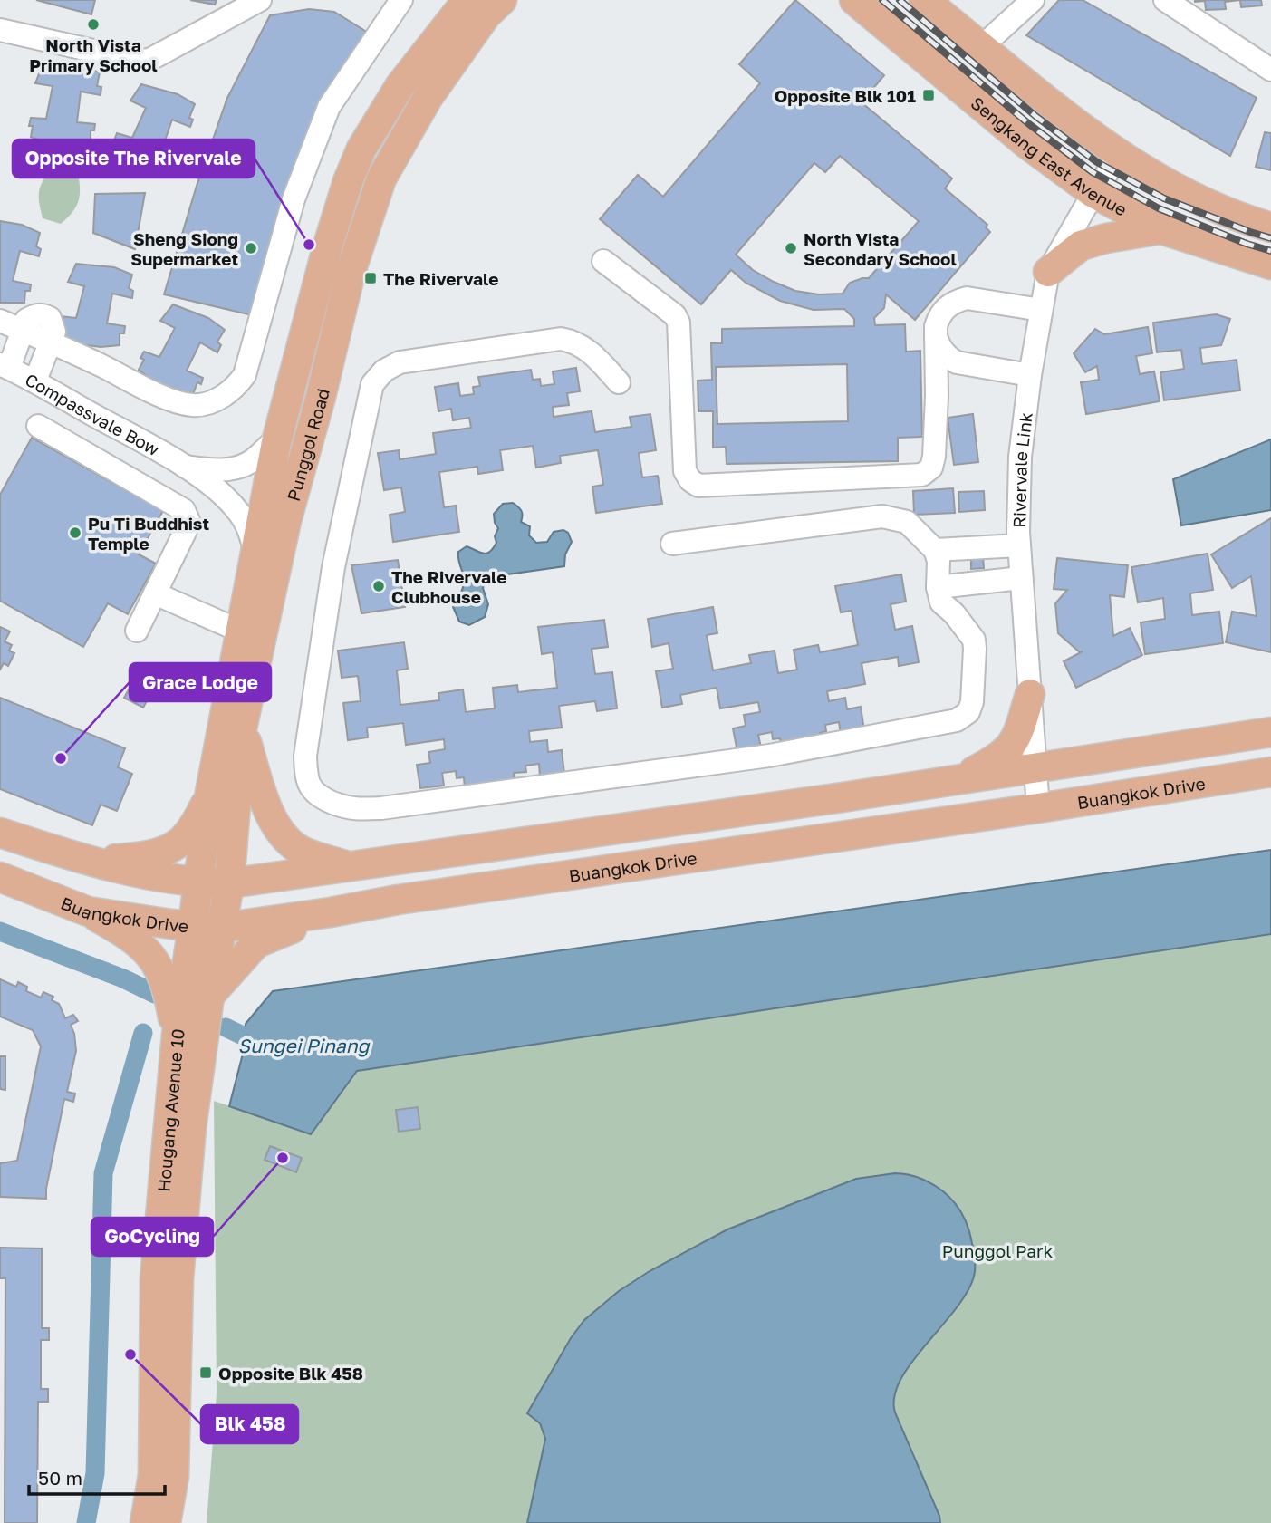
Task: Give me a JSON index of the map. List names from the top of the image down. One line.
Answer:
{"streets":{"main road":["Sengkang East Avenue","Punggol Road","Buangkok Drive","Hougang Avenue 10"],"street":["Compassvale Bow","Rivervale Link"]},"crossings":[["Sengkang East Avenue","Rivervale Link"],["Compassvale Bow","Punggol Road"],["Punggol Road","Buangkok Drive"],["Punggol Road","Hougang Avenue 10"],["Rivervale Link","Buangkok Drive"],["Buangkok Drive","Hougang Avenue 10"]],"water":["Sungei Pinang"],"parks":["Punggol Park"],"places":{"other":["North Vista Primary School","Opposite The Rivervale","Sheng Siong Supermarket","North Vista Secondary School","Pu Ti Buddhist Temple","The Rivervale Clubhouse","Grace Lodge","GoCycling","Blk 458"],"transit":["Opposite Blk 101","The Rivervale","Opposite Blk 458"]},"scale_bar":"50 m"}
